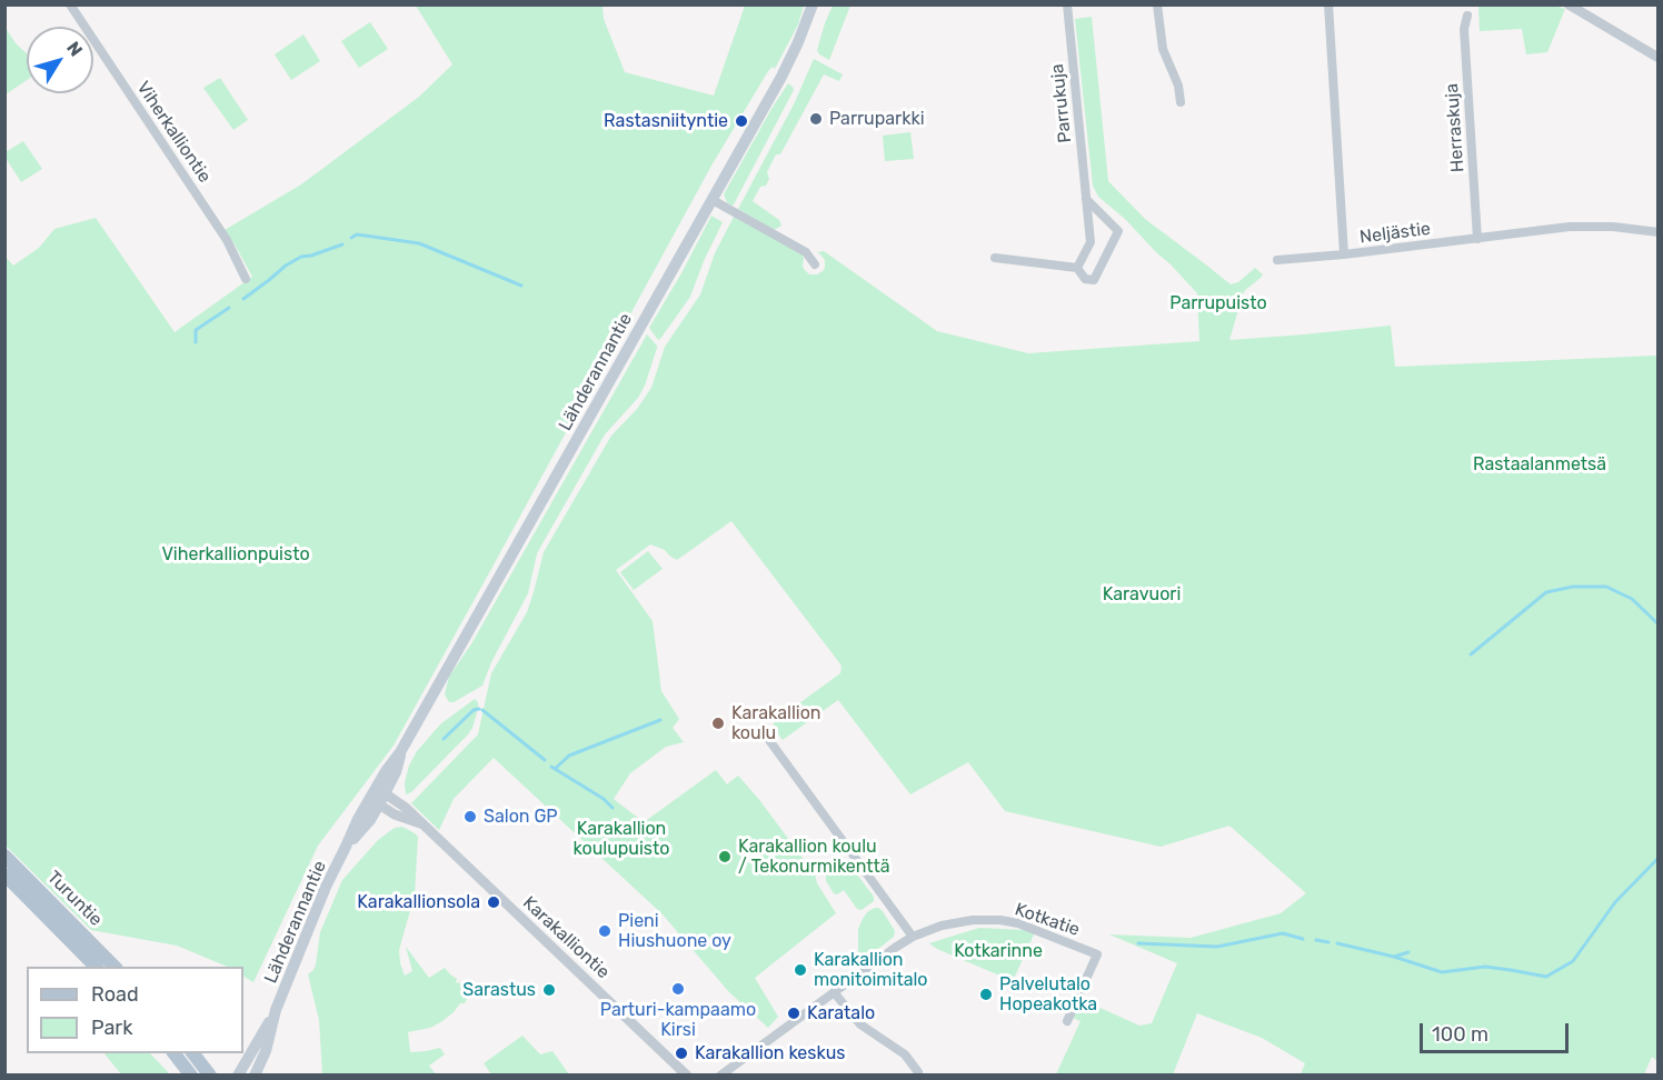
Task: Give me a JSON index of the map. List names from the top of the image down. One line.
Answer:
{"streets":{"main road":["Lähderannantie","Turuntie"],"street":["Parrukuja","Herraskuja","Viherkalliontie","Neljästie","Kotkatie","Karakalliontie"]},"crossings":[["Herraskuja","Neljästie"],["Lähderannantie","Karakalliontie"]],"parks":["Parrupuisto","Rastaalanmetsä","Viherkallionpuisto","Karavuori","Karakallion koulupuisto","Kotkarinne"],"places":["Parruparkki","Rastasniityntie","Karakallion koulu","Salon GP","Karakallion koulu / Tekonurmikenttä","Karakallionsola","Pieni Hiushuone oy","Karakallion monitoimitalo","Parturi-kampaamo Kirsi","Sarastus","Palvelutalo Hopeakotka","Karatalo","Karakallion keskus"],"legend":["Road","Park"],"scale_bar":"100 m","north":"top right"}
